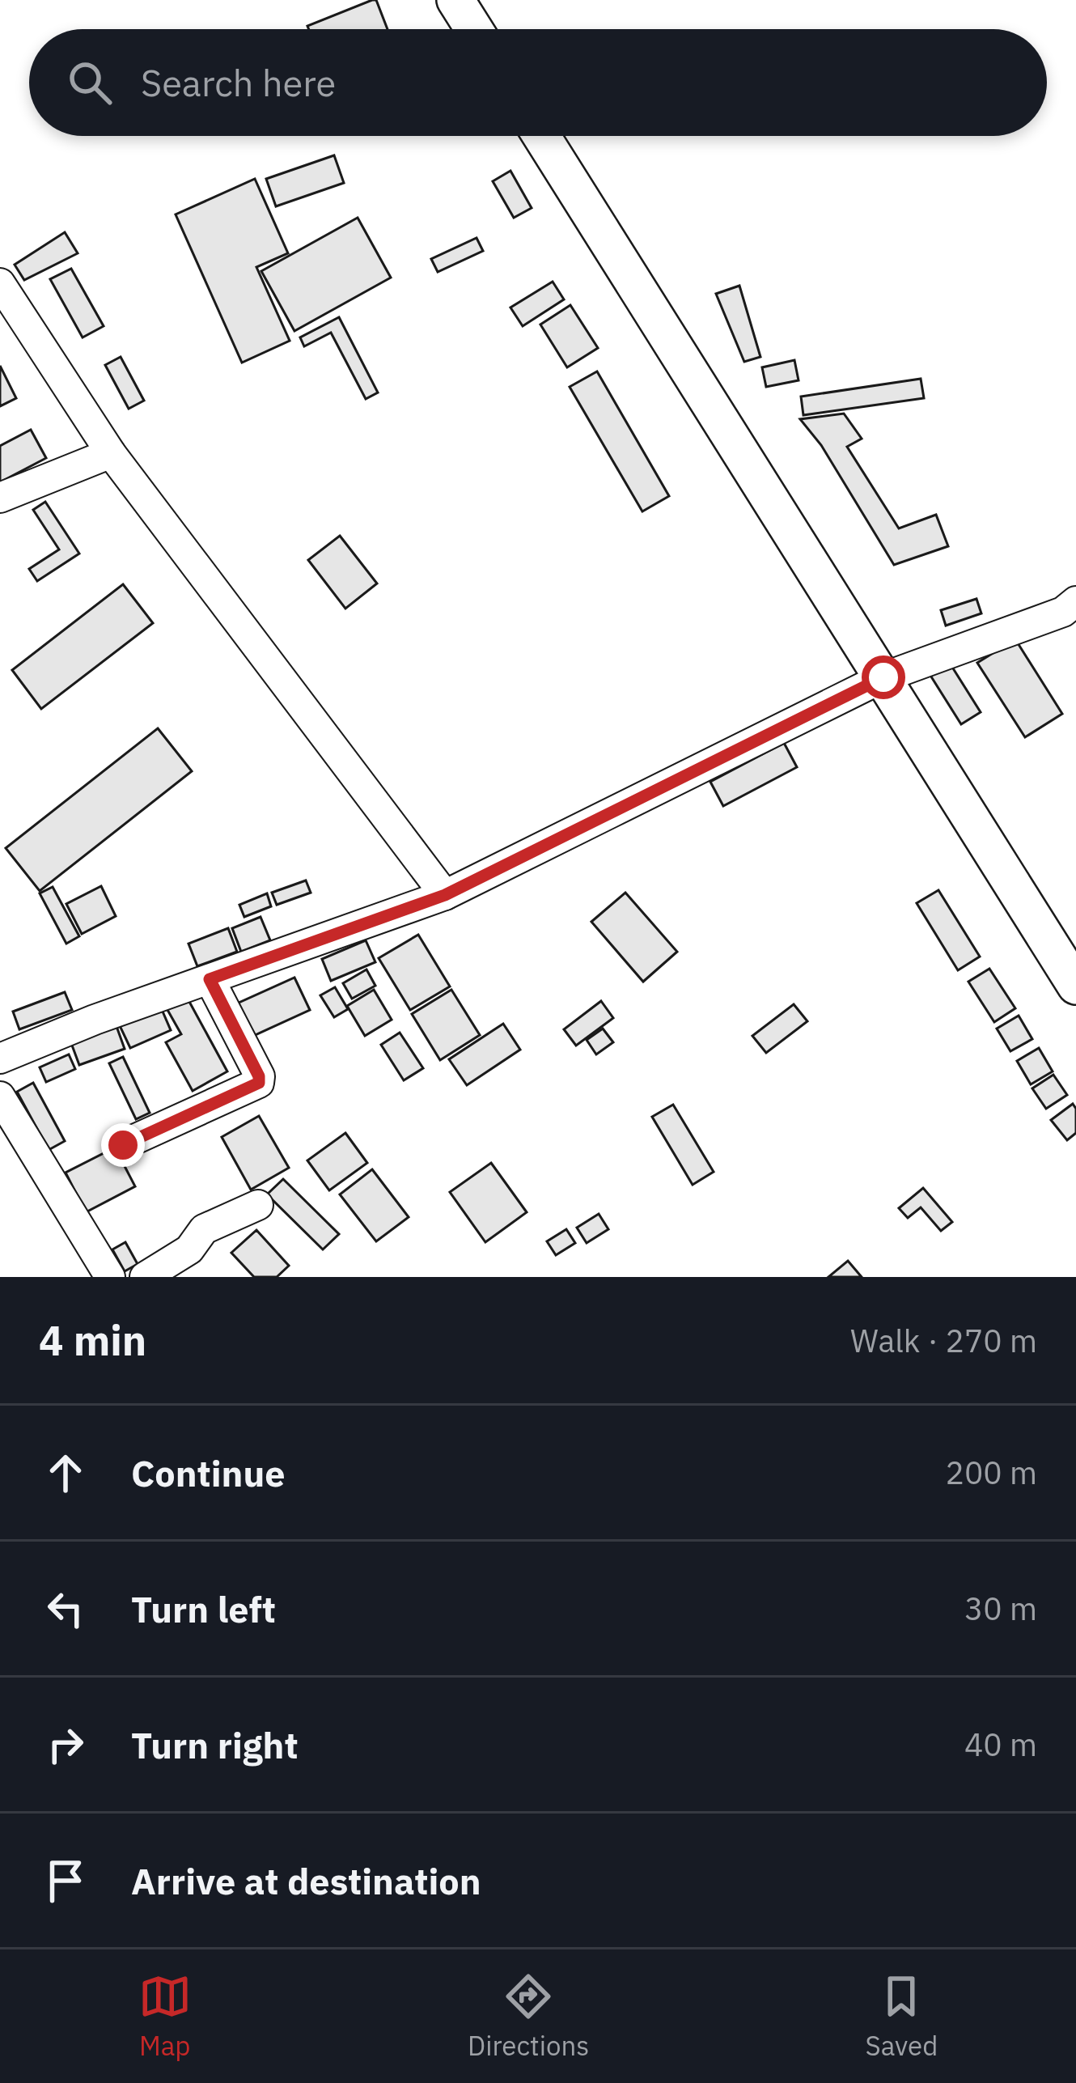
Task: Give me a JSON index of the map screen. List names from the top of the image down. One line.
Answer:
{"page":{"search":"Search here","heading":["4 min","Walk · 270 m"],"list":[["Continue","200 m"],["Turn left","30 m"],["Turn right","40 m"],"Arrive at destination"],"nav":["Map","Directions","Saved"]}}
